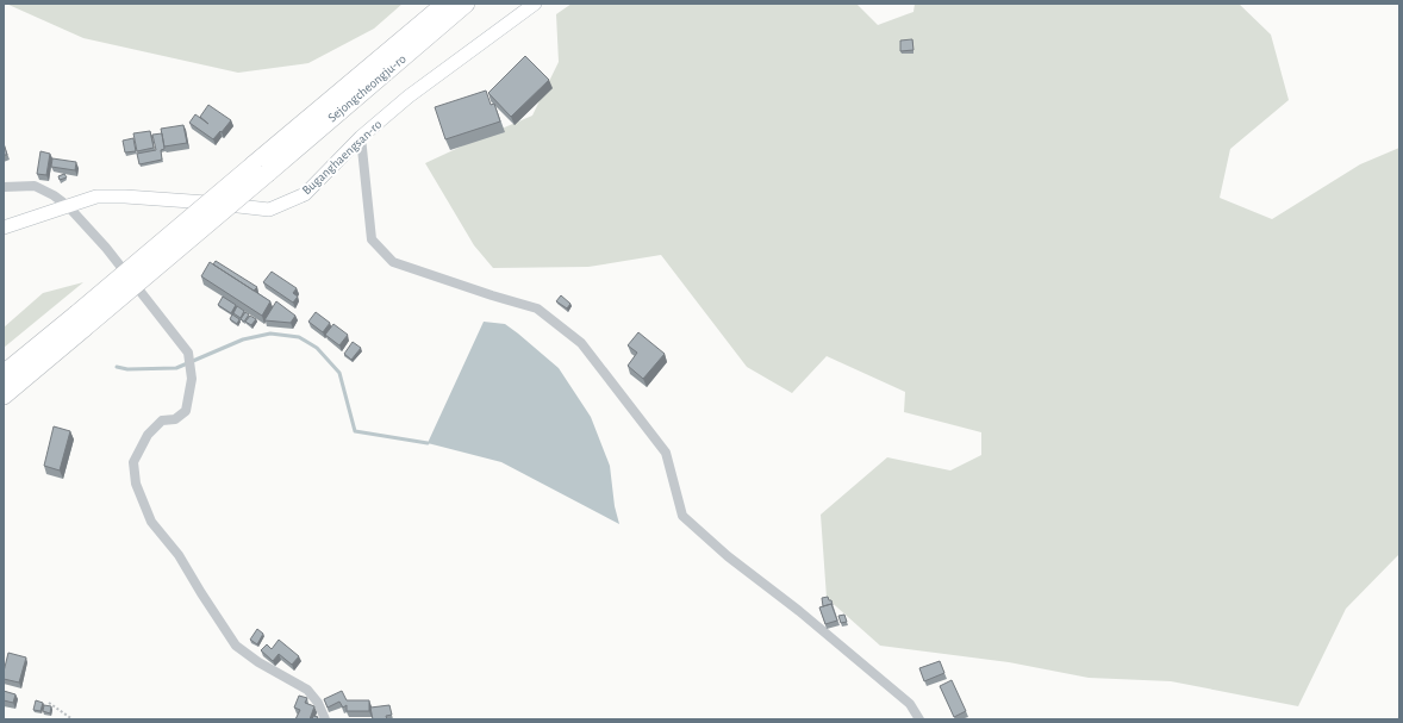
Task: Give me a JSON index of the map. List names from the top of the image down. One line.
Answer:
{"streets":{"highway":["Sejongcheongju-ro"],"street":["Buganghaengsan-ro"]}}
